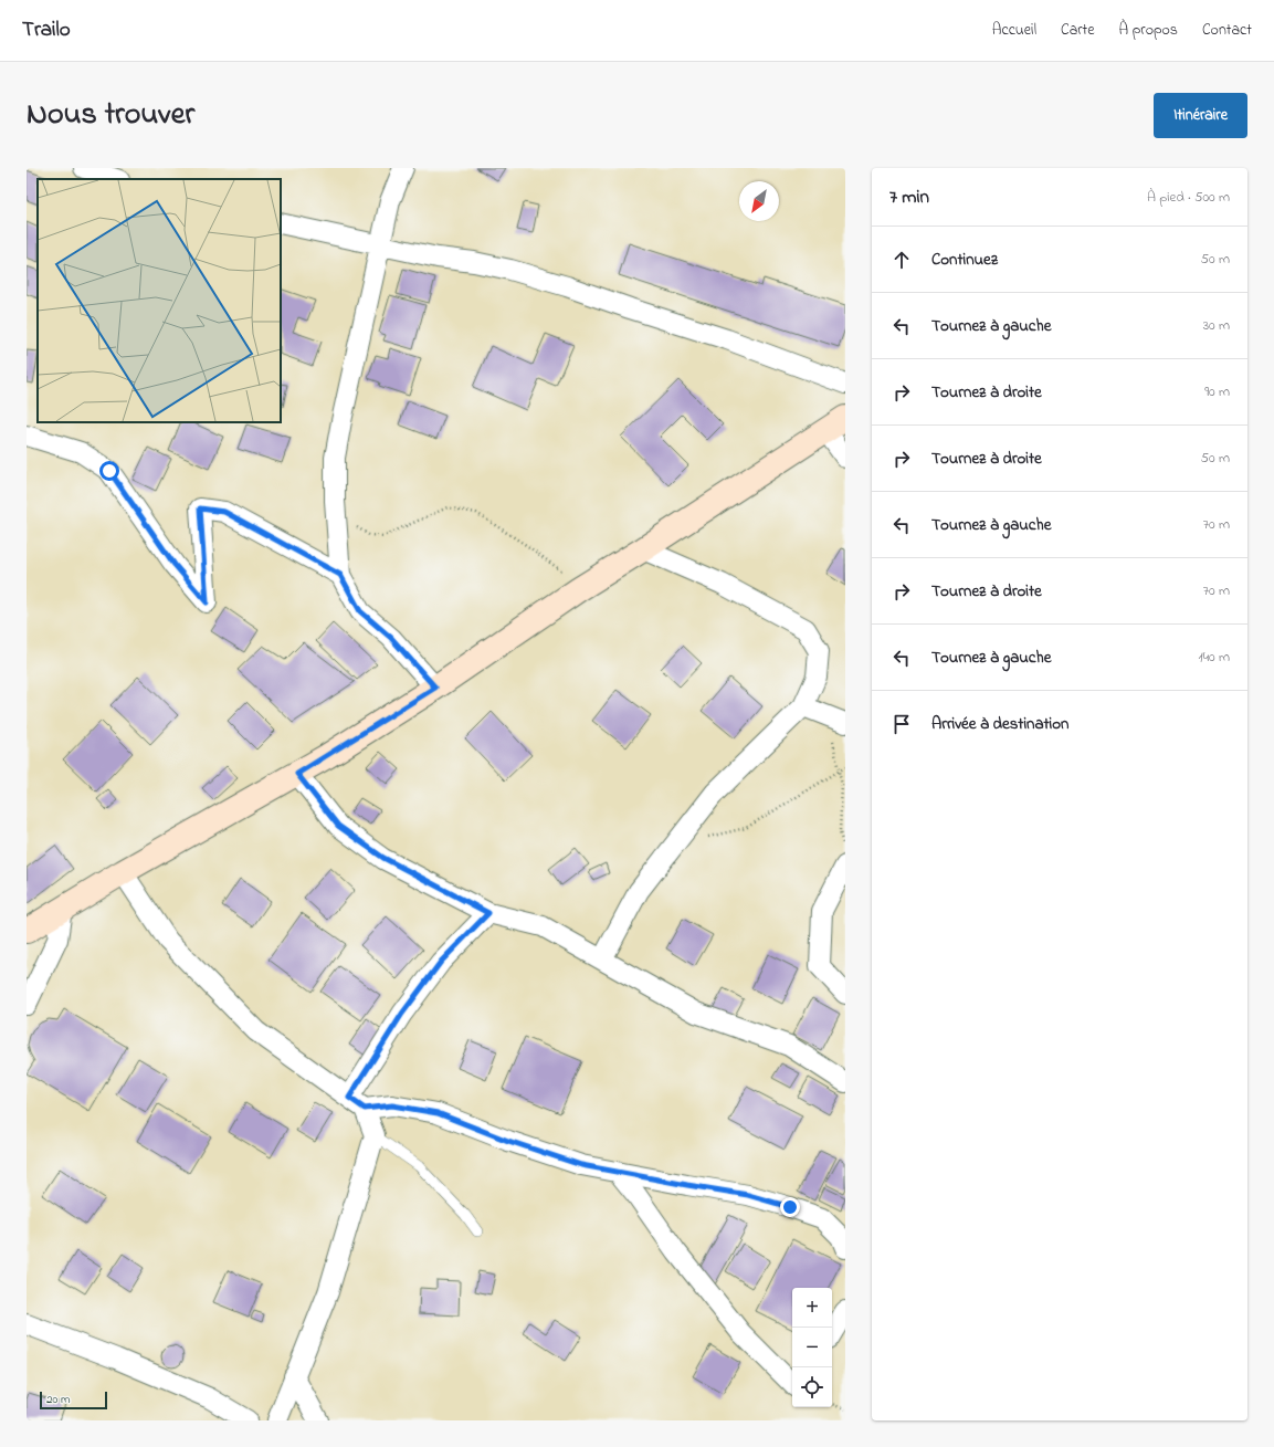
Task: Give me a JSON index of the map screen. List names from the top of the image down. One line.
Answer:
{"scale_bar":"20 m","north":"bottom left","page":{"header":"Trailo","nav":["Accueil","Carte","À propos","Contact"],"title":"Nous trouver","buttons":"Itinéraire","heading":["7 min","À pied · 500 m"],"list":[["Continuez","50 m"],["Tournez à gauche","30 m"],["Tournez à droite","90 m"],["Tournez à droite","50 m"],["Tournez à gauche","70 m"],["Tournez à droite","70 m"],["Tournez à gauche","140 m"],"Arrivée à destination"],"map_buttons":["+","−"],"scale":"20 m"}}
